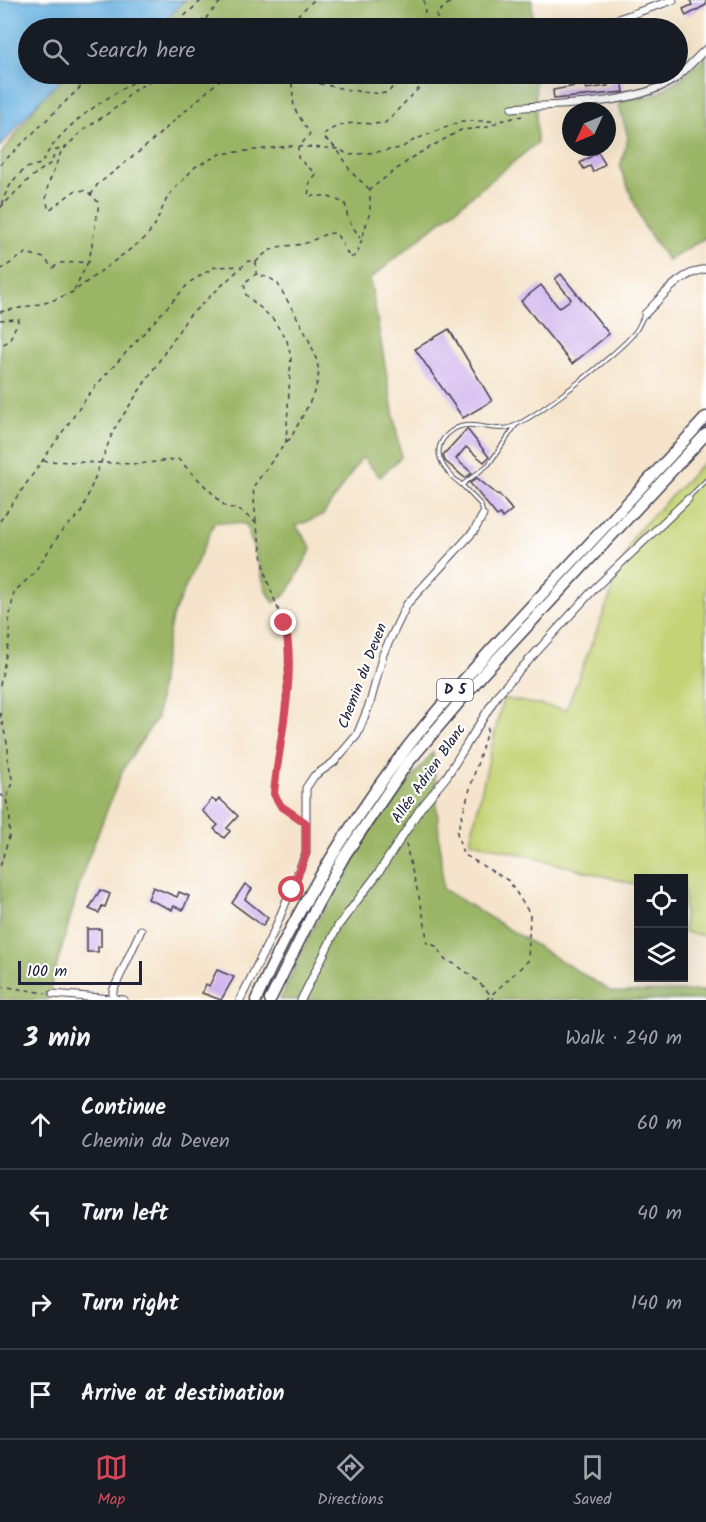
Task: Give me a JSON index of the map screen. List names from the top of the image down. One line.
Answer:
{"streets":{"main road":["D 5"],"street":["Chemin du Deven","Allée Adrien Blanc"]},"scale_bar":"100 m","north":"bottom left","page":{"search":"Search here","scale":"100 m","heading":["3 min","Walk · 240 m"],"list":[["Continue","Chemin du Deven","60 m"],["Turn left","40 m"],["Turn right","140 m"],"Arrive at destination"],"nav":["Map","Directions","Saved"]}}
